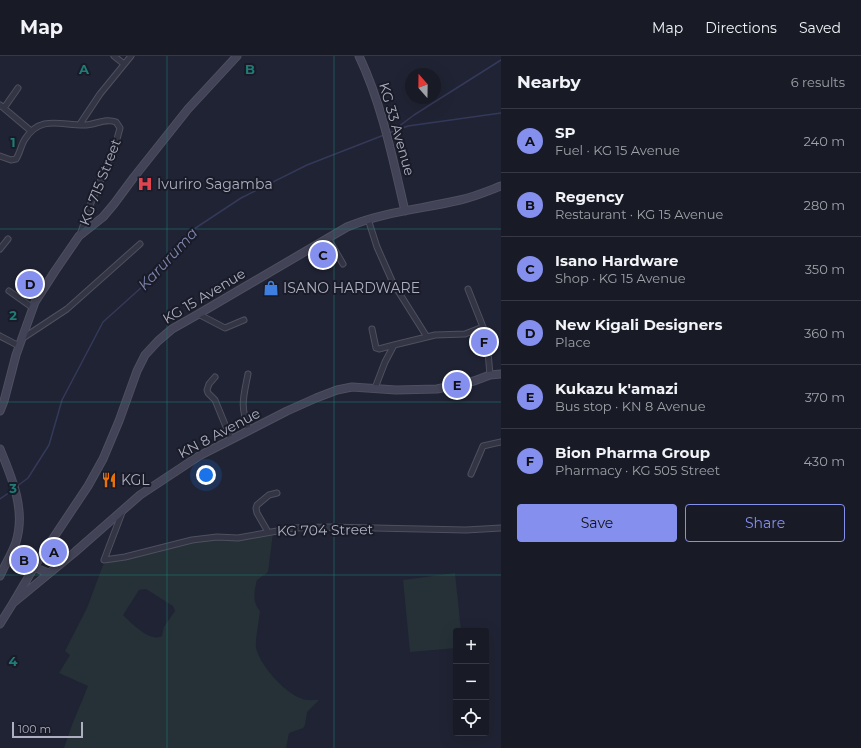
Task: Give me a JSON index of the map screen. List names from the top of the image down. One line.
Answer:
{"streets":{"main road":["KG 33 Avenue","KG 15 Avenue","KN 8 Avenue"],"street":["KG 715 Street","KG 704 Street"]},"crossings":[["KG 33 Avenue","KG 15 Avenue"],["KG 15 Avenue","KN 8 Avenue"],["KN 8 Avenue","KG 704 Street"]],"water":["Karuruma"],"places":{"hospital":["Ivuriro Sagamba"],"shop":["ISANO HARDWARE"],"restaurant":["KGL"]},"scale_bar":"100 m","north":"top","page":{"header":"Map","nav":["Map","Directions","Saved"],"heading":["Nearby","6 results"],"list":[{"mark":"A","name":"SP","note":"Fuel · KG 15 Avenue","value":"240 m"},{"mark":"B","name":"Regency","note":"Restaurant · KG 15 Avenue","value":"280 m"},{"mark":"C","name":"Isano Hardware","note":"Shop · KG 15 Avenue","value":"350 m"},{"mark":"D","name":"New Kigali Designers","note":"Place","value":"360 m"},{"mark":"E","name":"Kukazu k'amazi","note":"Bus stop · KN 8 Avenue","value":"370 m"},{"mark":"F","name":"Bion Pharma Group","note":"Pharmacy · KG 505 Street","value":"430 m"}],"pins":["C","D","F","E","A","B"],"buttons":["Save","Share"],"map_buttons":["+","−"],"scale":"100 m"},"grid":{"columns":["A","B"],"rows":["1","2","3","4"]}}
